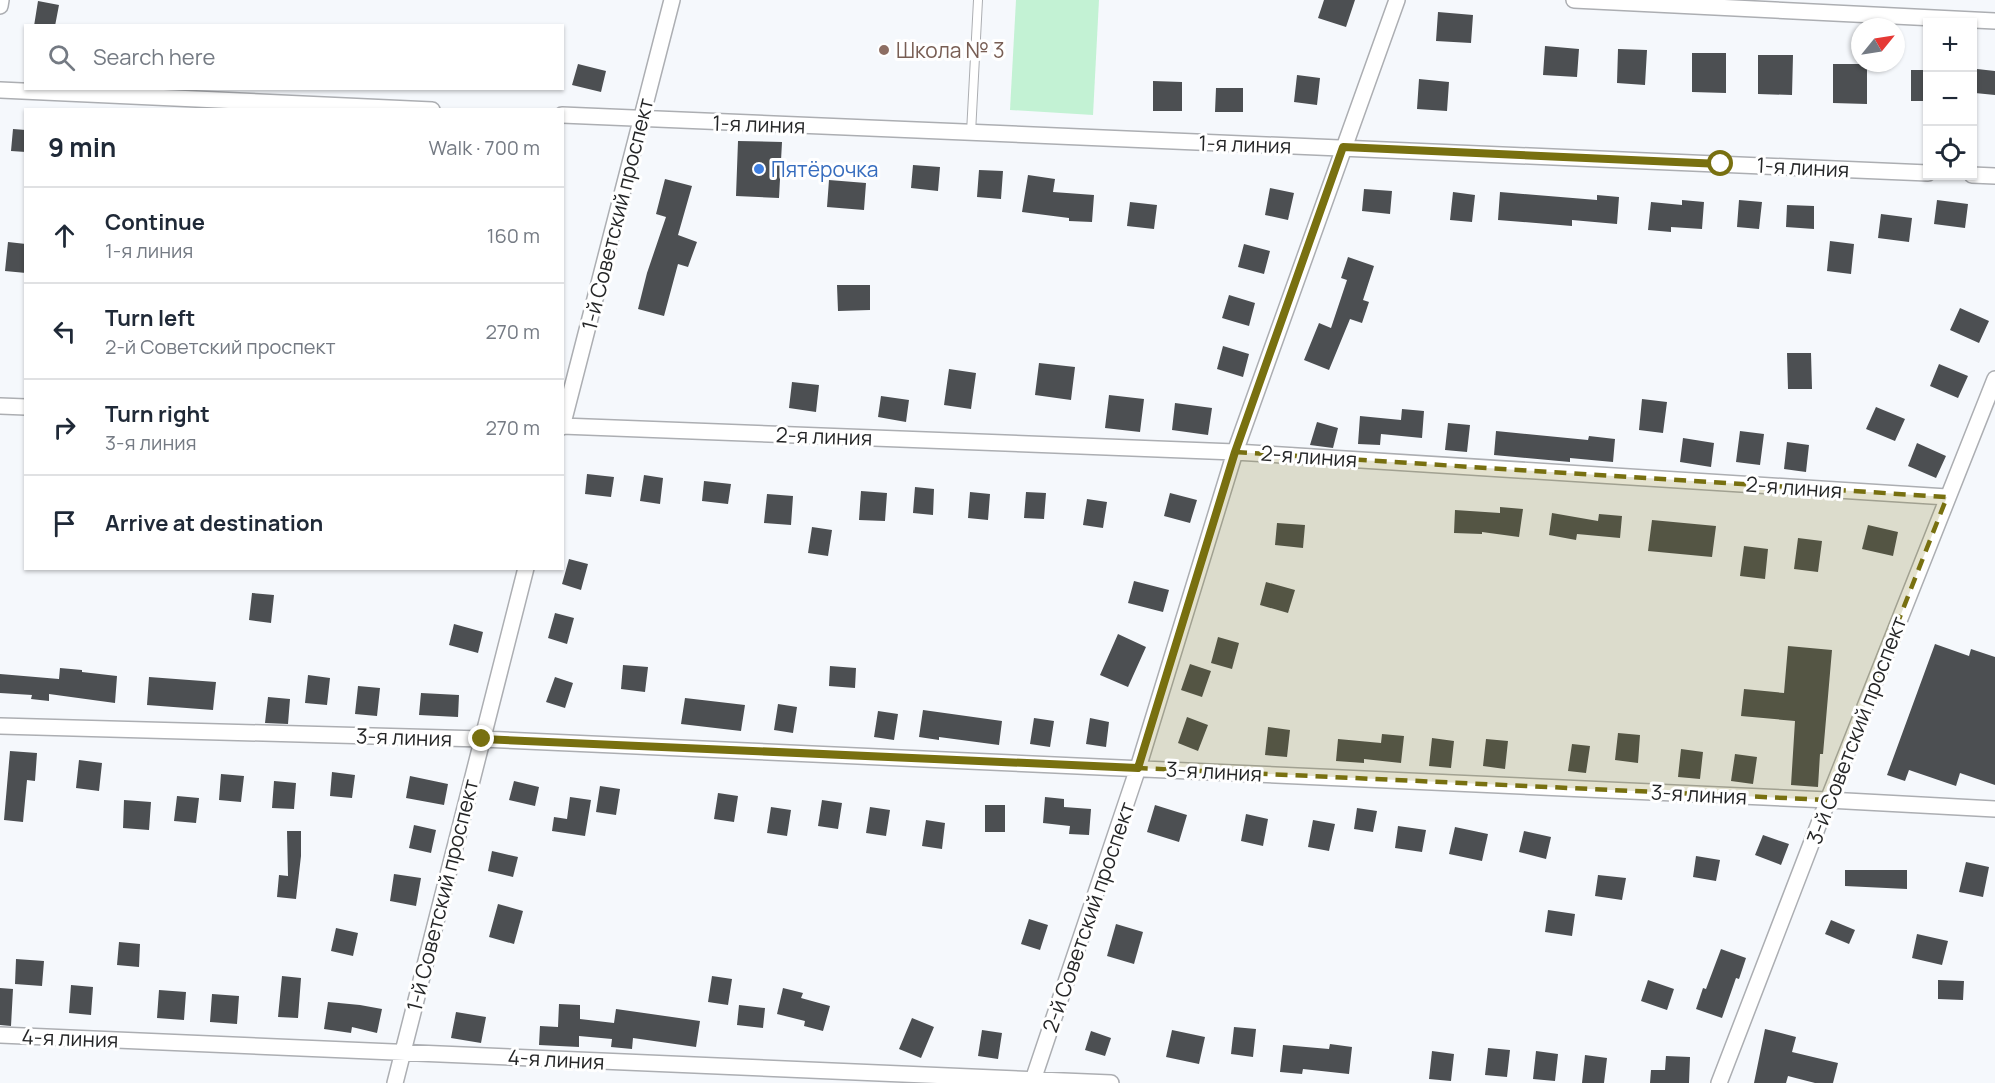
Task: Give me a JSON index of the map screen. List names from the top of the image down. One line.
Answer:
{"streets":{"street":["1-я линия","1-й Советский проспект","2-я линия","3-й Советский проспект","3-я линия","2-й Советский проспект","4-я линия"]},"crossings":[["1-я линия","1-й Советский проспект"],["1-я линия","2-й Советский проспект"],["1-й Советский проспект","3-я линия"],["1-й Советский проспект","4-я линия"],["2-я линия","3-й Советский проспект"],["2-я линия","2-й Советский проспект"],["3-й Советский проспект","3-я линия"],["3-я линия","2-й Советский проспект"],["2-й Советский проспект","4-я линия"]],"places":["Школа № 3","Пятёрочка"],"north":"top right","page":{"map_buttons":["+","−"],"search":"Search here","heading":["9 min","Walk · 700 m"],"list":[["Continue","1-я линия","160 m"],["Turn left","2-й Советский проспект","270 m"],["Turn right","3-я линия","270 m"],"Arrive at destination"]}}
